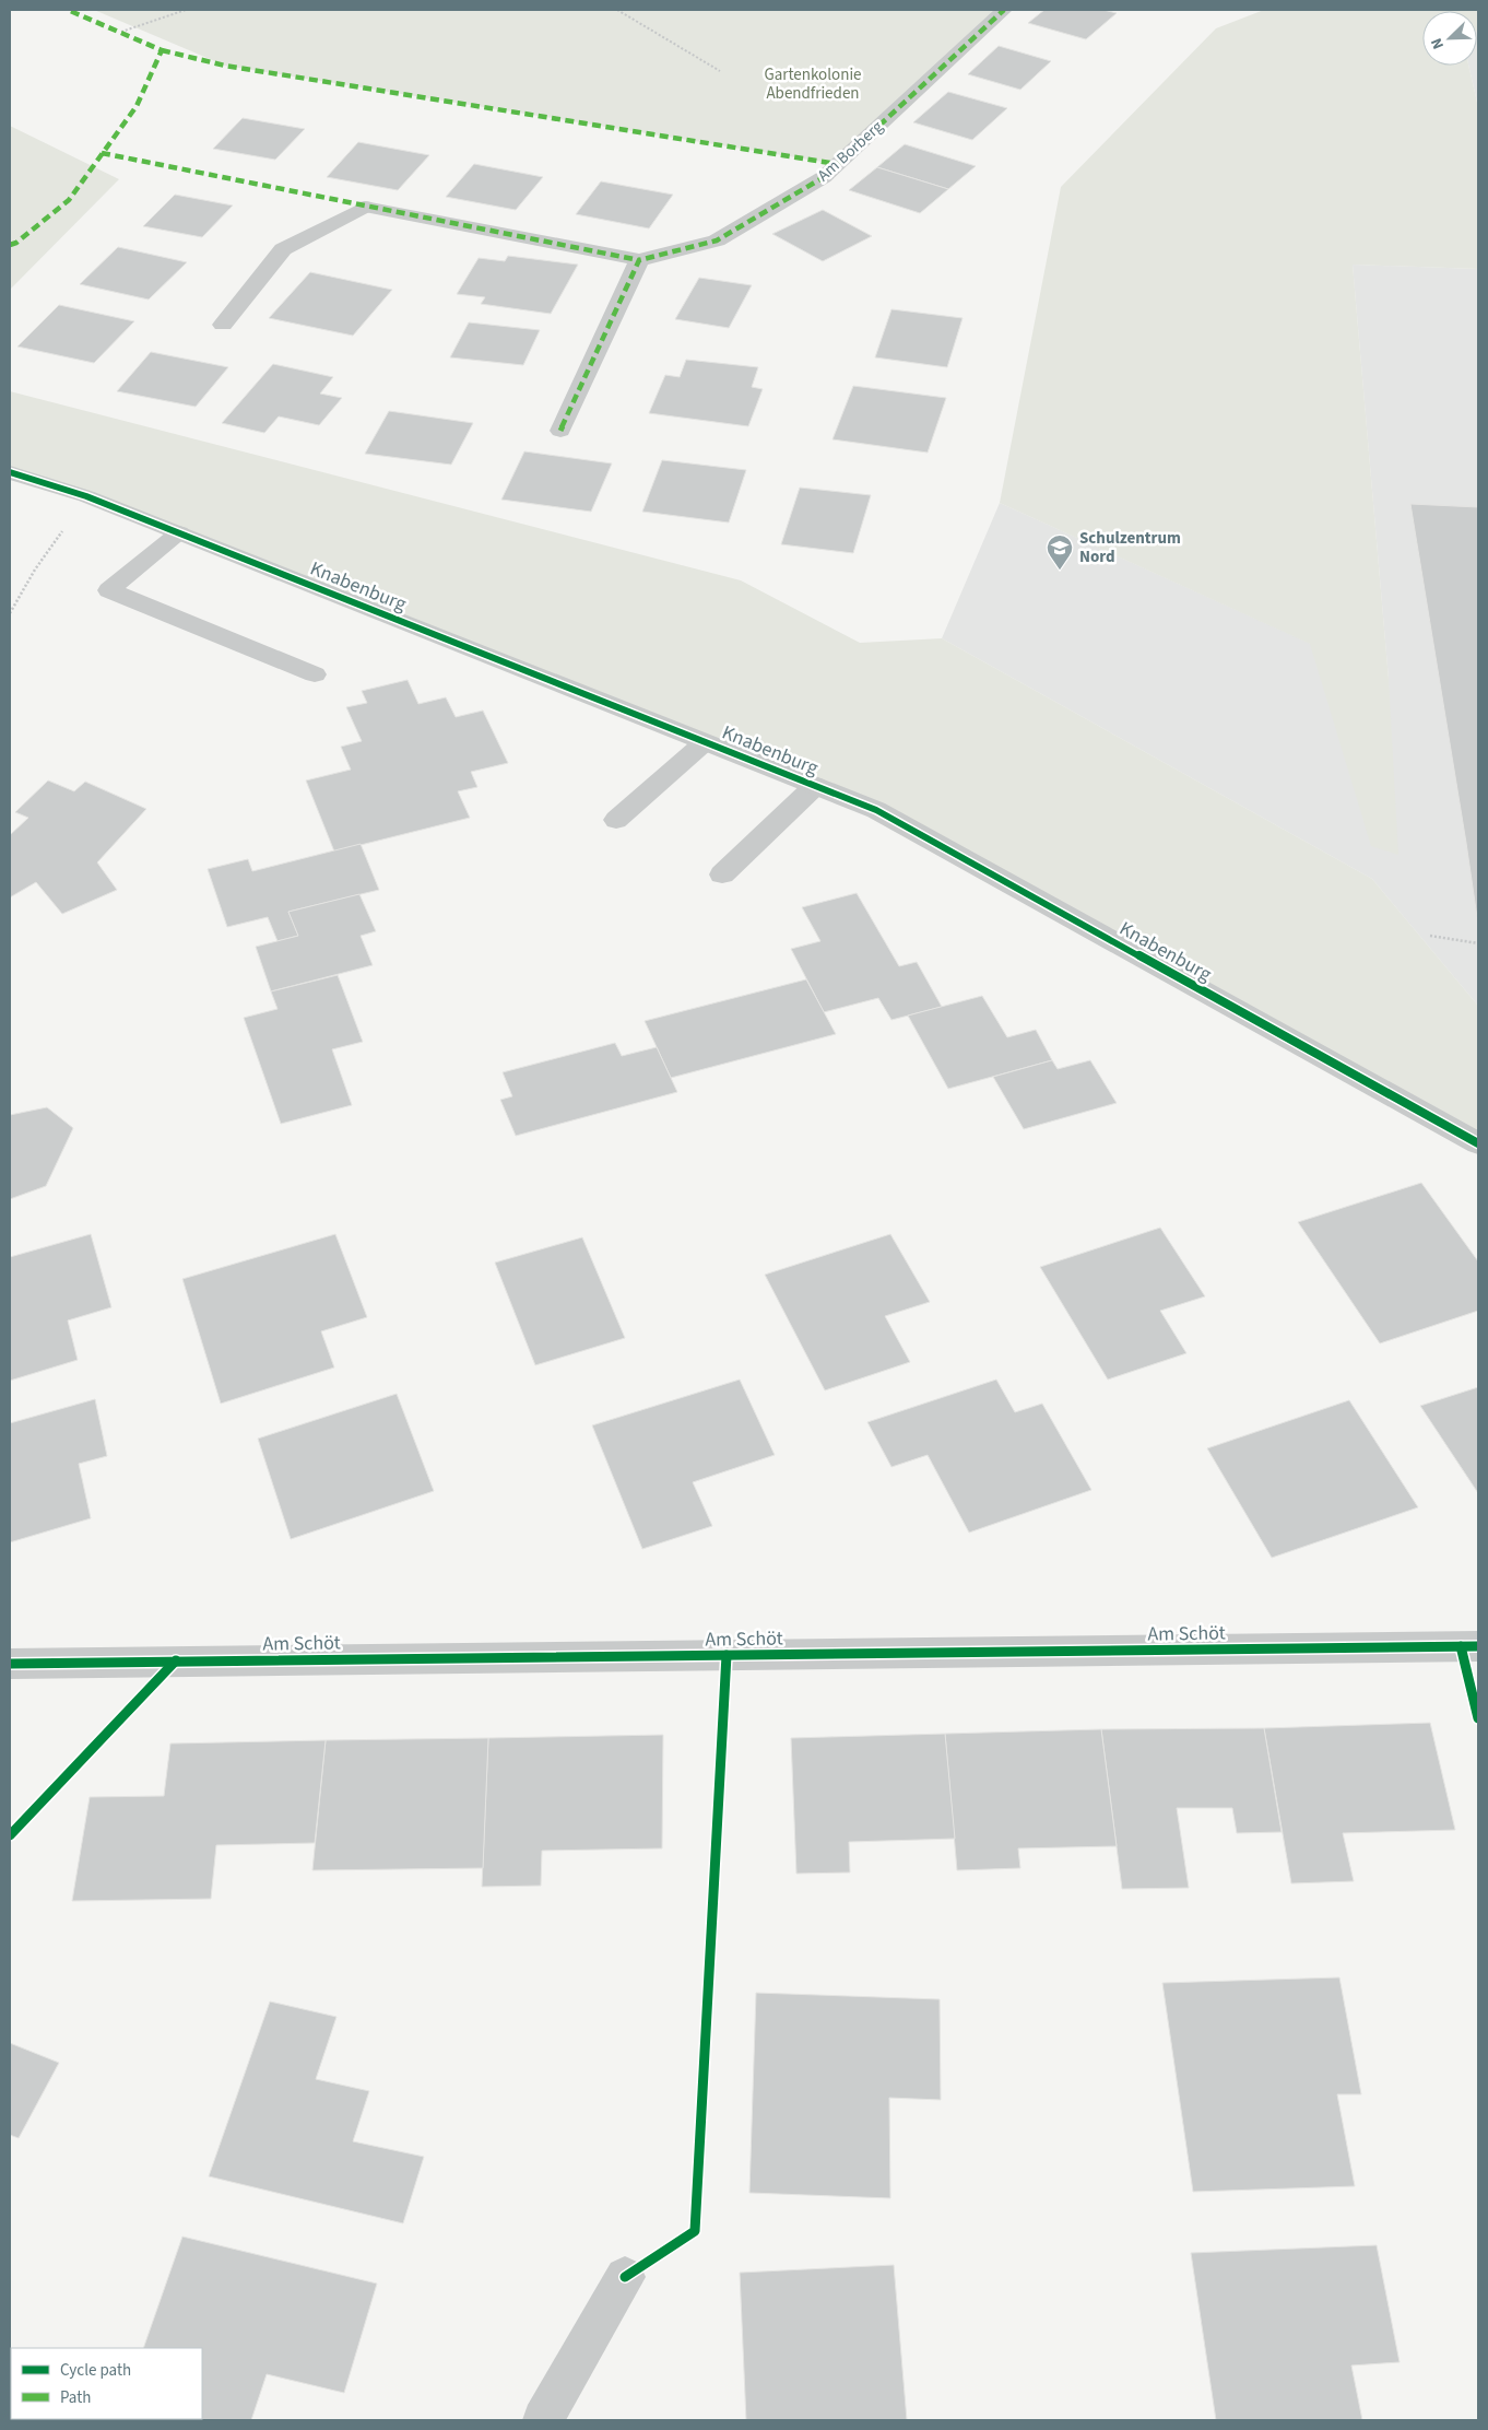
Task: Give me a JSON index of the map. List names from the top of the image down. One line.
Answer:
{"streets":{"street":["Am Borberg","Knabenburg","Am Schöt"]},"parks":["Gartenkolonie Abendfrieden"],"places":{"school or university":["Schulzentrum Nord"]},"legend":["Cycle path","Path"],"north":"bottom left"}
